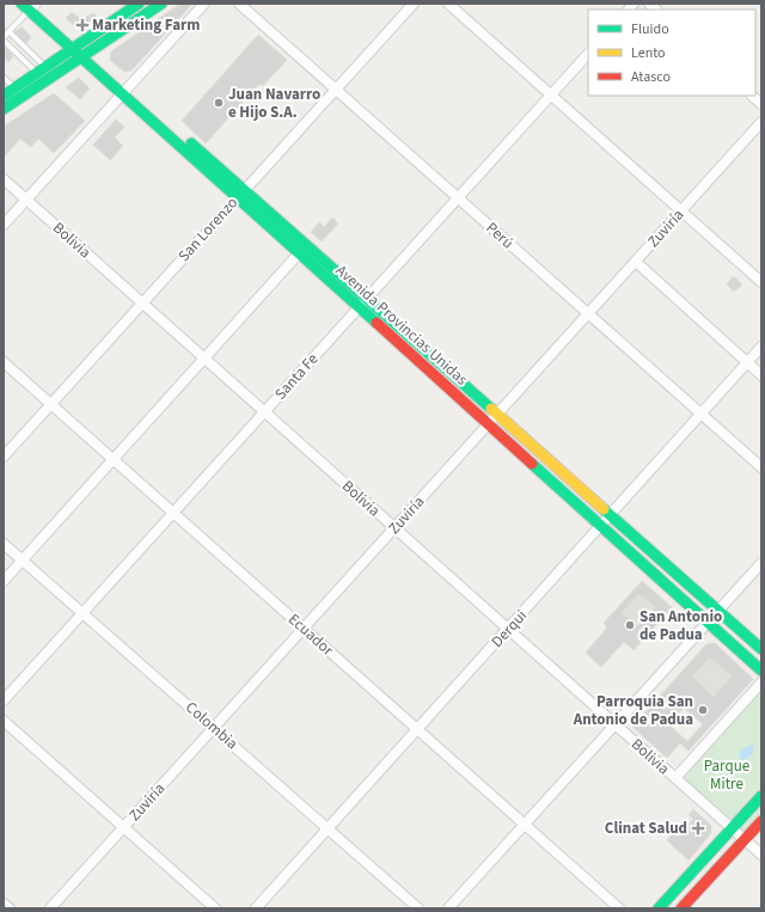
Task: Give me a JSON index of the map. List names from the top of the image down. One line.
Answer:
{"streets":{"main road":["Avenida Provincias Unidas"],"street":["Zuviría","San Lorenzo","Perú","Bolivia","Santa Fe","Derqui","Ecuador","Colombia"]},"crossings":[["Zuviría","Perú"],["Zuviría","Bolivia"],["Zuviría","Avenida Provincias Unidas"],["Zuviría","Ecuador"],["Zuviría","Colombia"],["San Lorenzo","Perú"],["San Lorenzo","Bolivia"],["San Lorenzo","Avenida Provincias Unidas"],["San Lorenzo","Ecuador"],["Perú","Santa Fe"],["Perú","Derqui"],["Bolivia","Santa Fe"],["Bolivia","Derqui"],["Avenida Provincias Unidas","Santa Fe"],["Avenida Provincias Unidas","Derqui"],["Santa Fe","Ecuador"],["Santa Fe","Colombia"],["Derqui","Ecuador"],["Derqui","Colombia"]],"parks":["Parque Mitre"],"places":{"health":["Marketing Farm","Clinat Salud"],"other":["Juan Navarro e Hijo S.A.","San Antonio de Padua","Parroquia San Antonio de Padua"]},"legend":["Fluido","Lento","Atasco"]}
